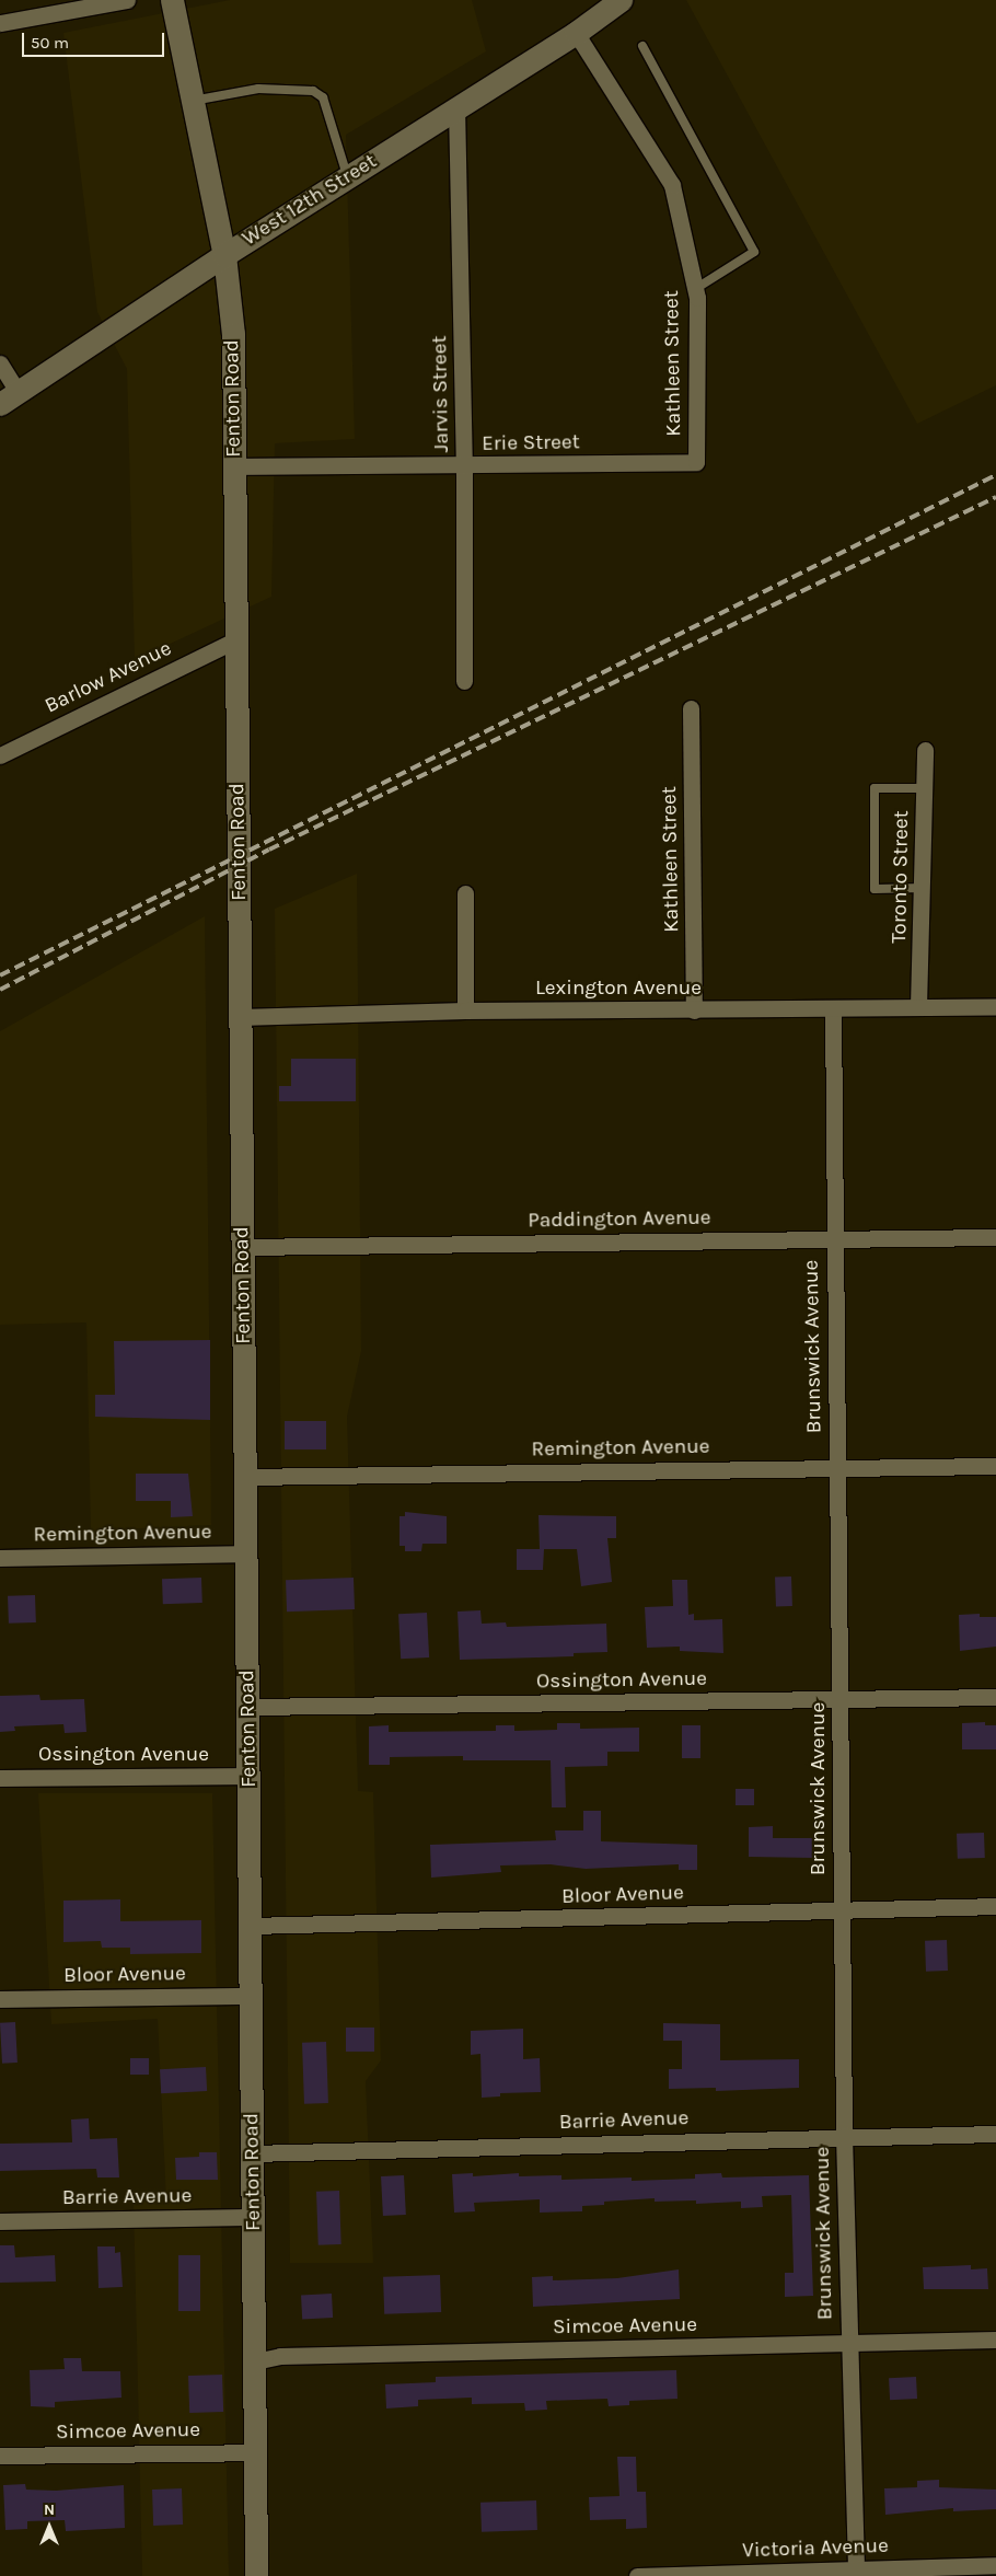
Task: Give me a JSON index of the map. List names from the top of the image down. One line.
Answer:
{"streets":{"street":["West 12th Street","Kathleen Street","Jarvis Street","Fenton Road","Erie Street","Barlow Avenue","Toronto Street","Lexington Avenue","Paddington Avenue","Brunswick Avenue","Remington Avenue","Ossington Avenue","Bloor Avenue","Barrie Avenue","Simcoe Avenue","Victoria Avenue"]},"crossings":[["West 12th Street","Kathleen Street"],["West 12th Street","Jarvis Street"],["West 12th Street","Fenton Road"],["Kathleen Street","Erie Street"],["Kathleen Street","Lexington Avenue"],["Jarvis Street","Erie Street"],["Fenton Road","Erie Street"],["Fenton Road","Barlow Avenue"],["Fenton Road","Lexington Avenue"],["Fenton Road","Paddington Avenue"],["Fenton Road","Remington Avenue"],["Fenton Road","Ossington Avenue"],["Fenton Road","Bloor Avenue"],["Fenton Road","Barrie Avenue"],["Fenton Road","Simcoe Avenue"],["Toronto Street","Lexington Avenue"],["Lexington Avenue","Brunswick Avenue"],["Paddington Avenue","Brunswick Avenue"],["Brunswick Avenue","Remington Avenue"],["Brunswick Avenue","Ossington Avenue"],["Brunswick Avenue","Bloor Avenue"],["Brunswick Avenue","Barrie Avenue"],["Brunswick Avenue","Simcoe Avenue"],["Brunswick Avenue","Victoria Avenue"]],"scale_bar":"50 m","north":"top"}
